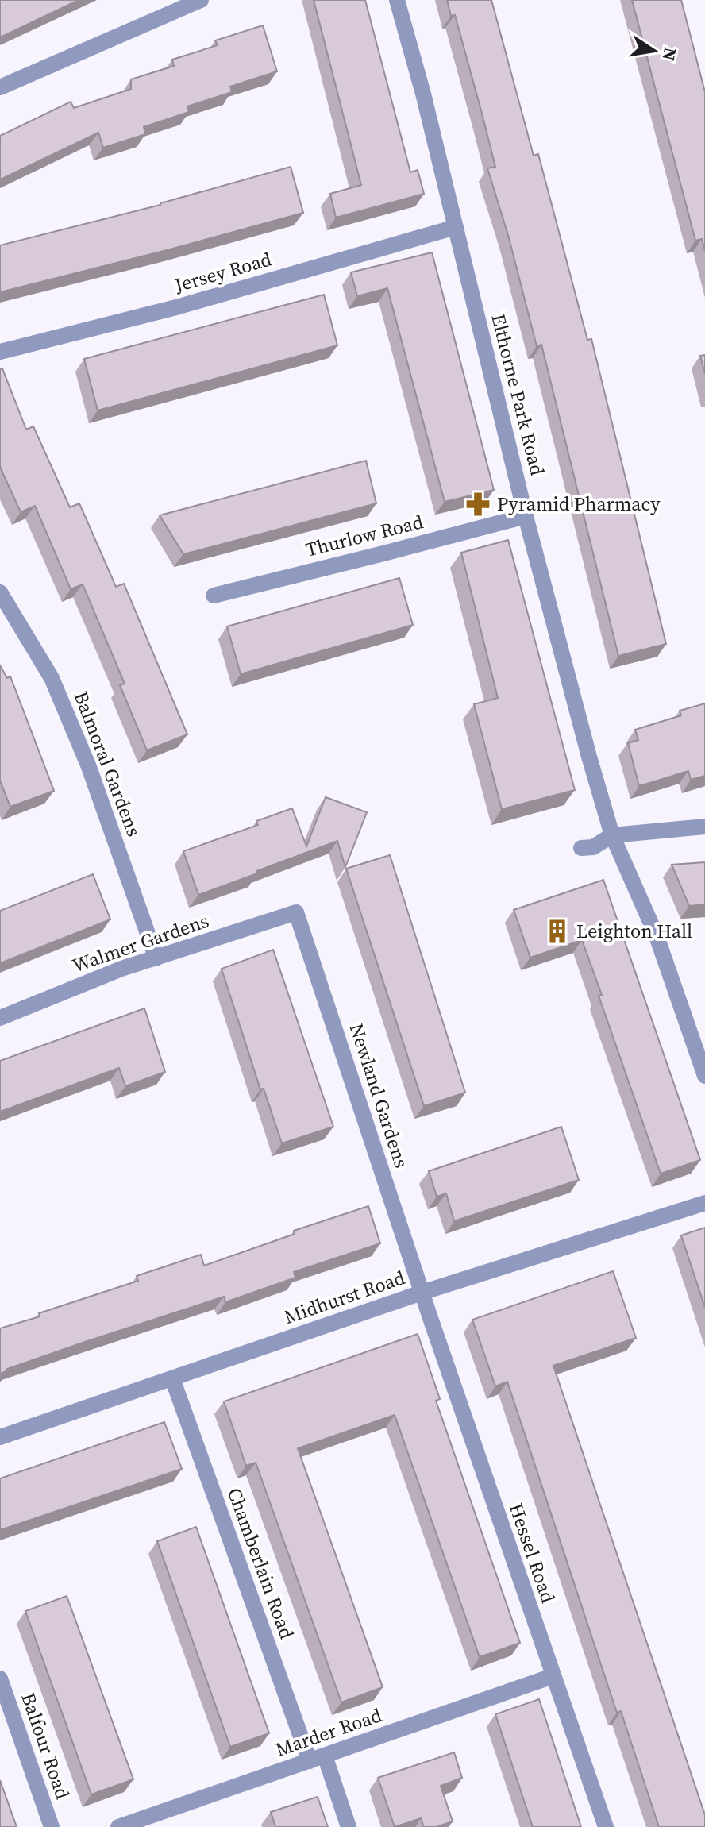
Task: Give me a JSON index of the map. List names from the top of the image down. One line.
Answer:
{"streets":{"street":["Jersey Road","Elthorne Park Road","Thurlow Road","Balmoral Gardens","Walmer Gardens","Newland Gardens","Midhurst Road","Hessel Road","Chamberlain Road","Marder Road","Balfour Road"]},"crossings":[["Jersey Road","Elthorne Park Road"],["Elthorne Park Road","Thurlow Road"],["Balmoral Gardens","Walmer Gardens"],["Walmer Gardens","Newland Gardens"],["Newland Gardens","Midhurst Road"],["Newland Gardens","Hessel Road"],["Midhurst Road","Hessel Road"],["Midhurst Road","Chamberlain Road"],["Hessel Road","Marder Road"],["Chamberlain Road","Marder Road"]],"places":{"pharmacy":["Pyramid Pharmacy"],"building":["Leighton Hall"]},"north":"right"}
